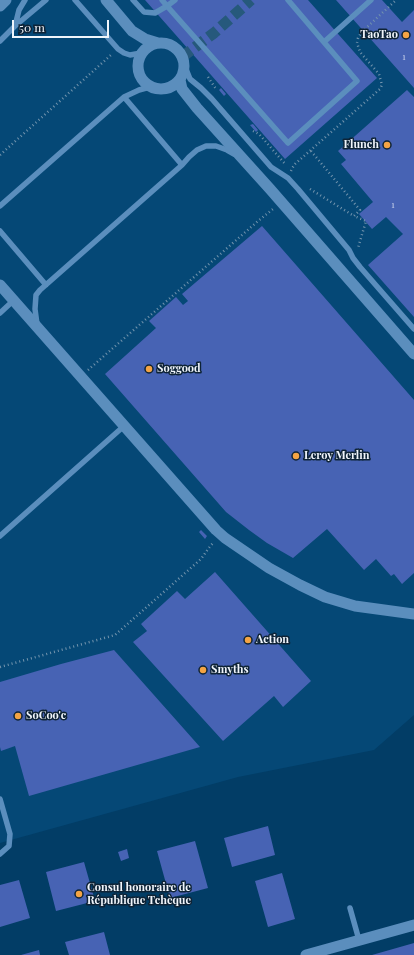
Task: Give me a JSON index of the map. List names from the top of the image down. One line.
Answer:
{"places":["TaoTao","Flunch","Soggood","Leroy Merlin","Action","Smyths","SoCoo'c","Consul honoraire de République Tchèque"],"house_numbers":["1","1"],"scale_bar":"50 m"}
